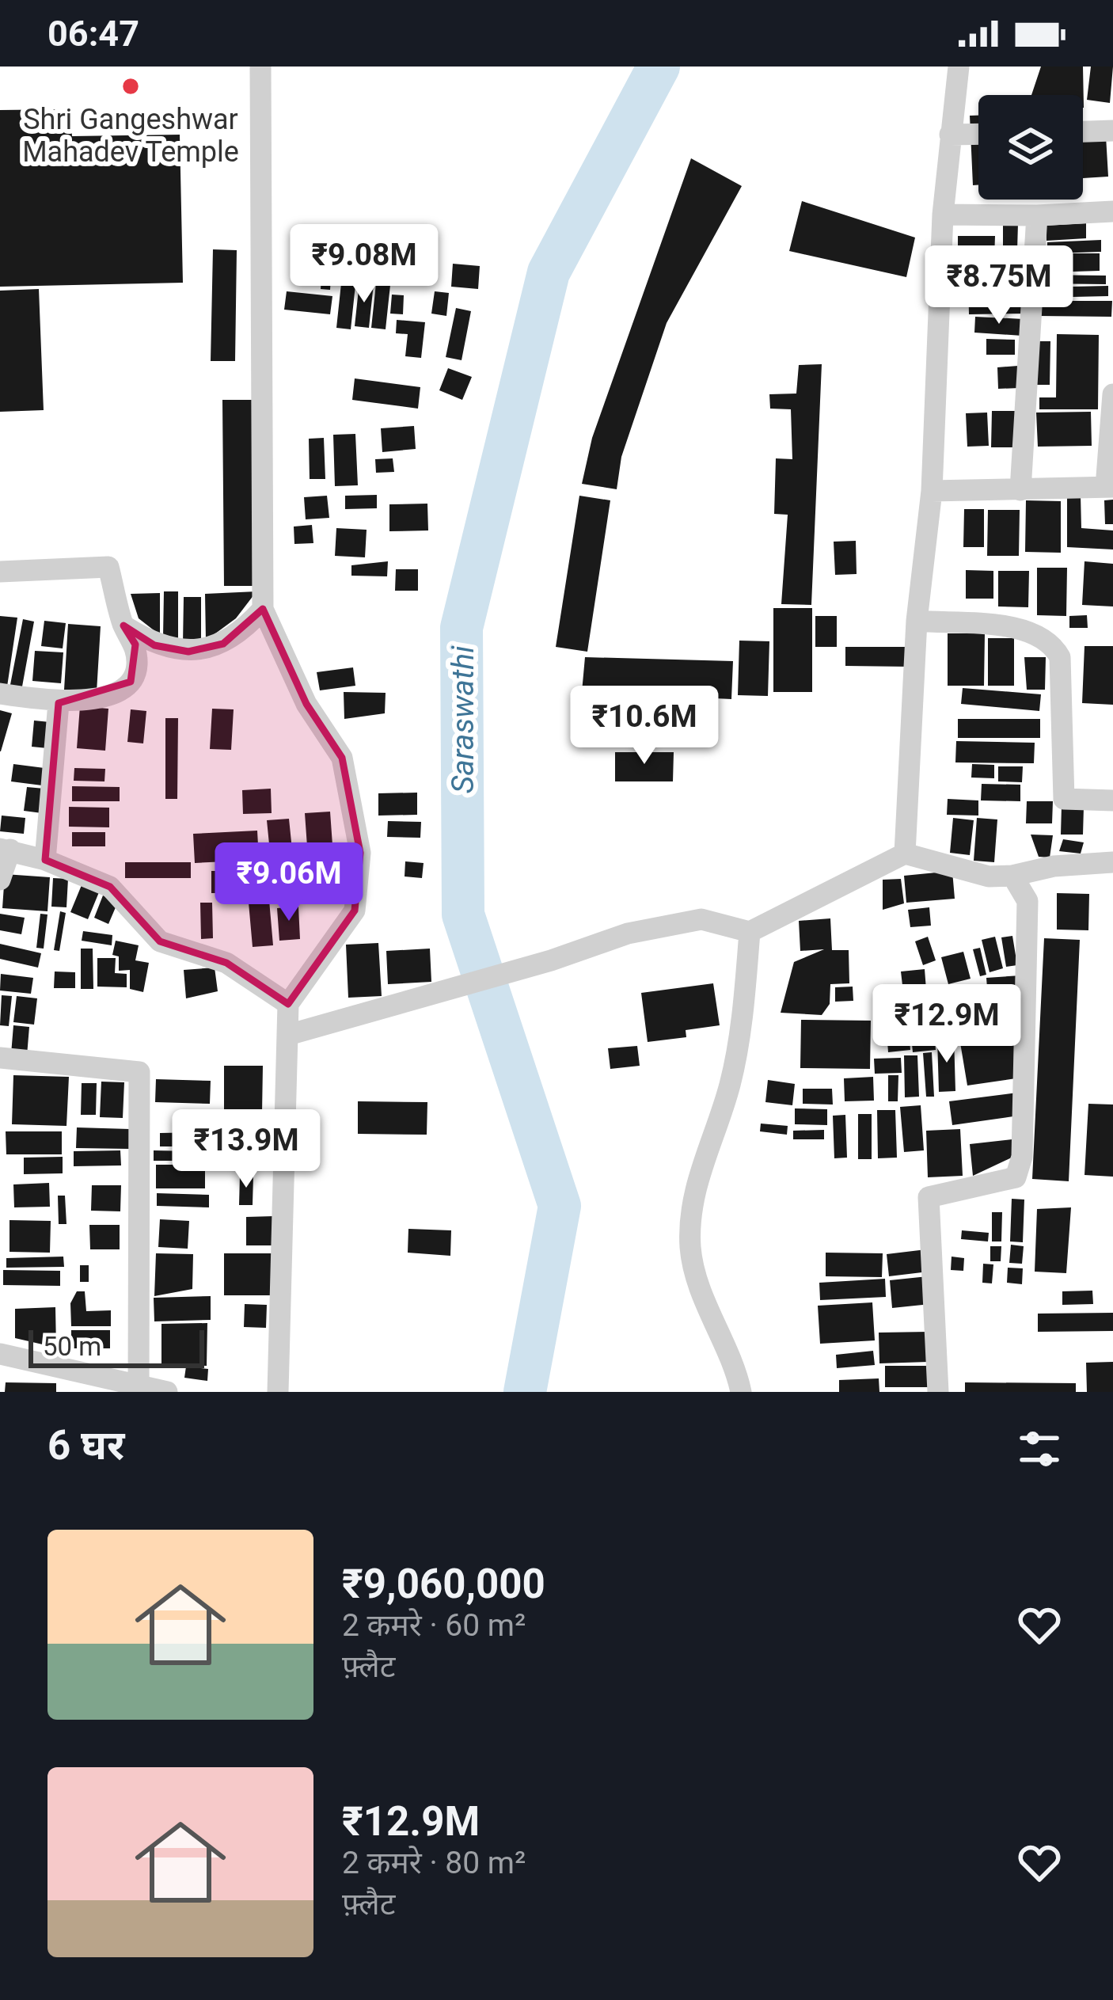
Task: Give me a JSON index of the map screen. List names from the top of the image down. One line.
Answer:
{"water":["Saraswathi"],"places":["Shri Gangeshwar Mahadev Temple"],"scale_bar":"50 m","page":{"status":"06:47","price":["₹9.08M","₹8.75M","₹10.6M","₹9.06M","₹12.9M","₹13.9M"],"scale":"50 m","heading":"6 घर","list":[{"name":"₹9,060,000","note":"2 कमरे · 60 m² · फ़्लैट"},{"name":"₹12.9M","note":"2 कमरे · 80 m² · फ़्लैट"}]}}
